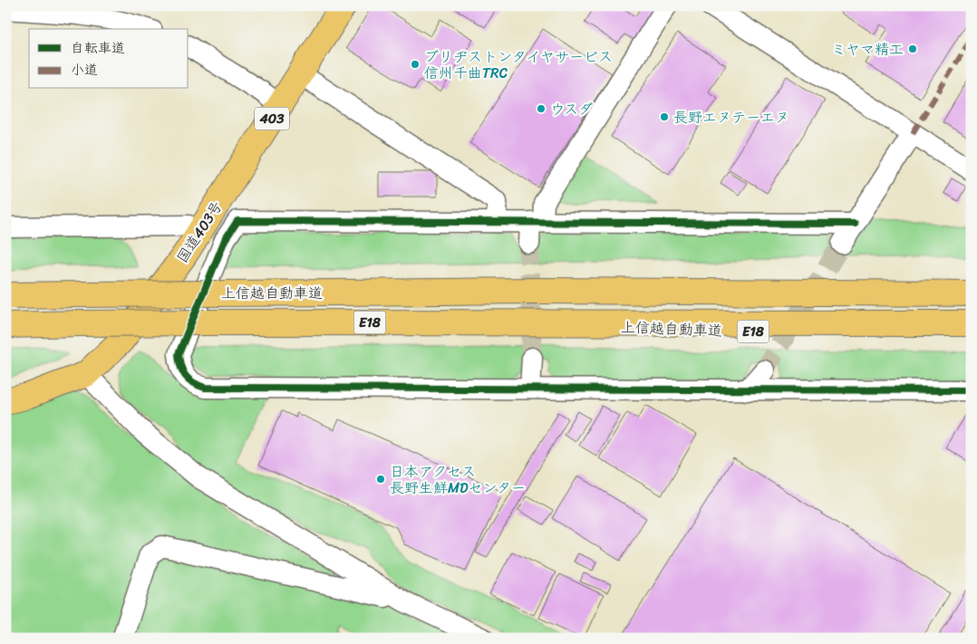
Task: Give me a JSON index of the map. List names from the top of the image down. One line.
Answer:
{"streets":{"highway":["403","国道403号","上信越自動車道","E18"]},"places":["ミヤマ精工","ブリヂストンタイヤサービス 信州千曲TRC","ウスダ","長野エヌテーエヌ","日本アクセス 長野生鮮MDセンター"],"legend":["自転車道","小道"]}
